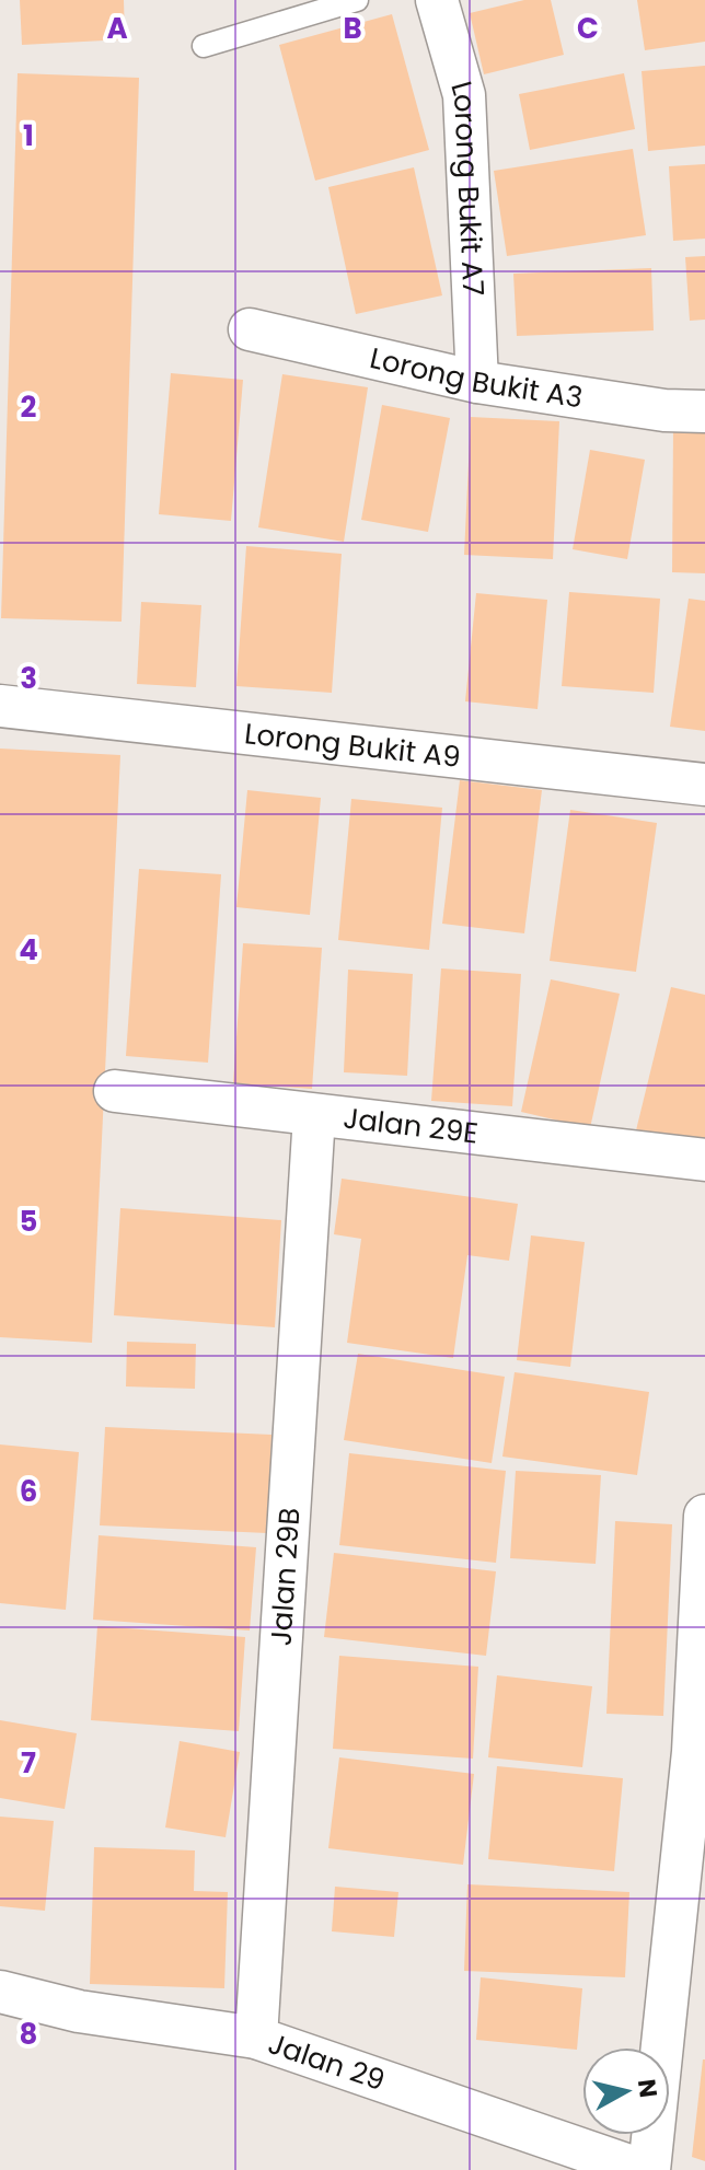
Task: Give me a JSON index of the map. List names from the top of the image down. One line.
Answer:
{"streets":{"street":["Lorong Bukit A7","Lorong Bukit A3","Lorong Bukit A9","Jalan 29E","Jalan 29B","Jalan 29"]},"crossings":[["Lorong Bukit A7","Lorong Bukit A3"],["Jalan 29E","Jalan 29B"],["Jalan 29B","Jalan 29"]],"north":"right","grid":{"columns":["A","B","C"],"rows":["1","2","3","4","5","6","7","8"]}}
